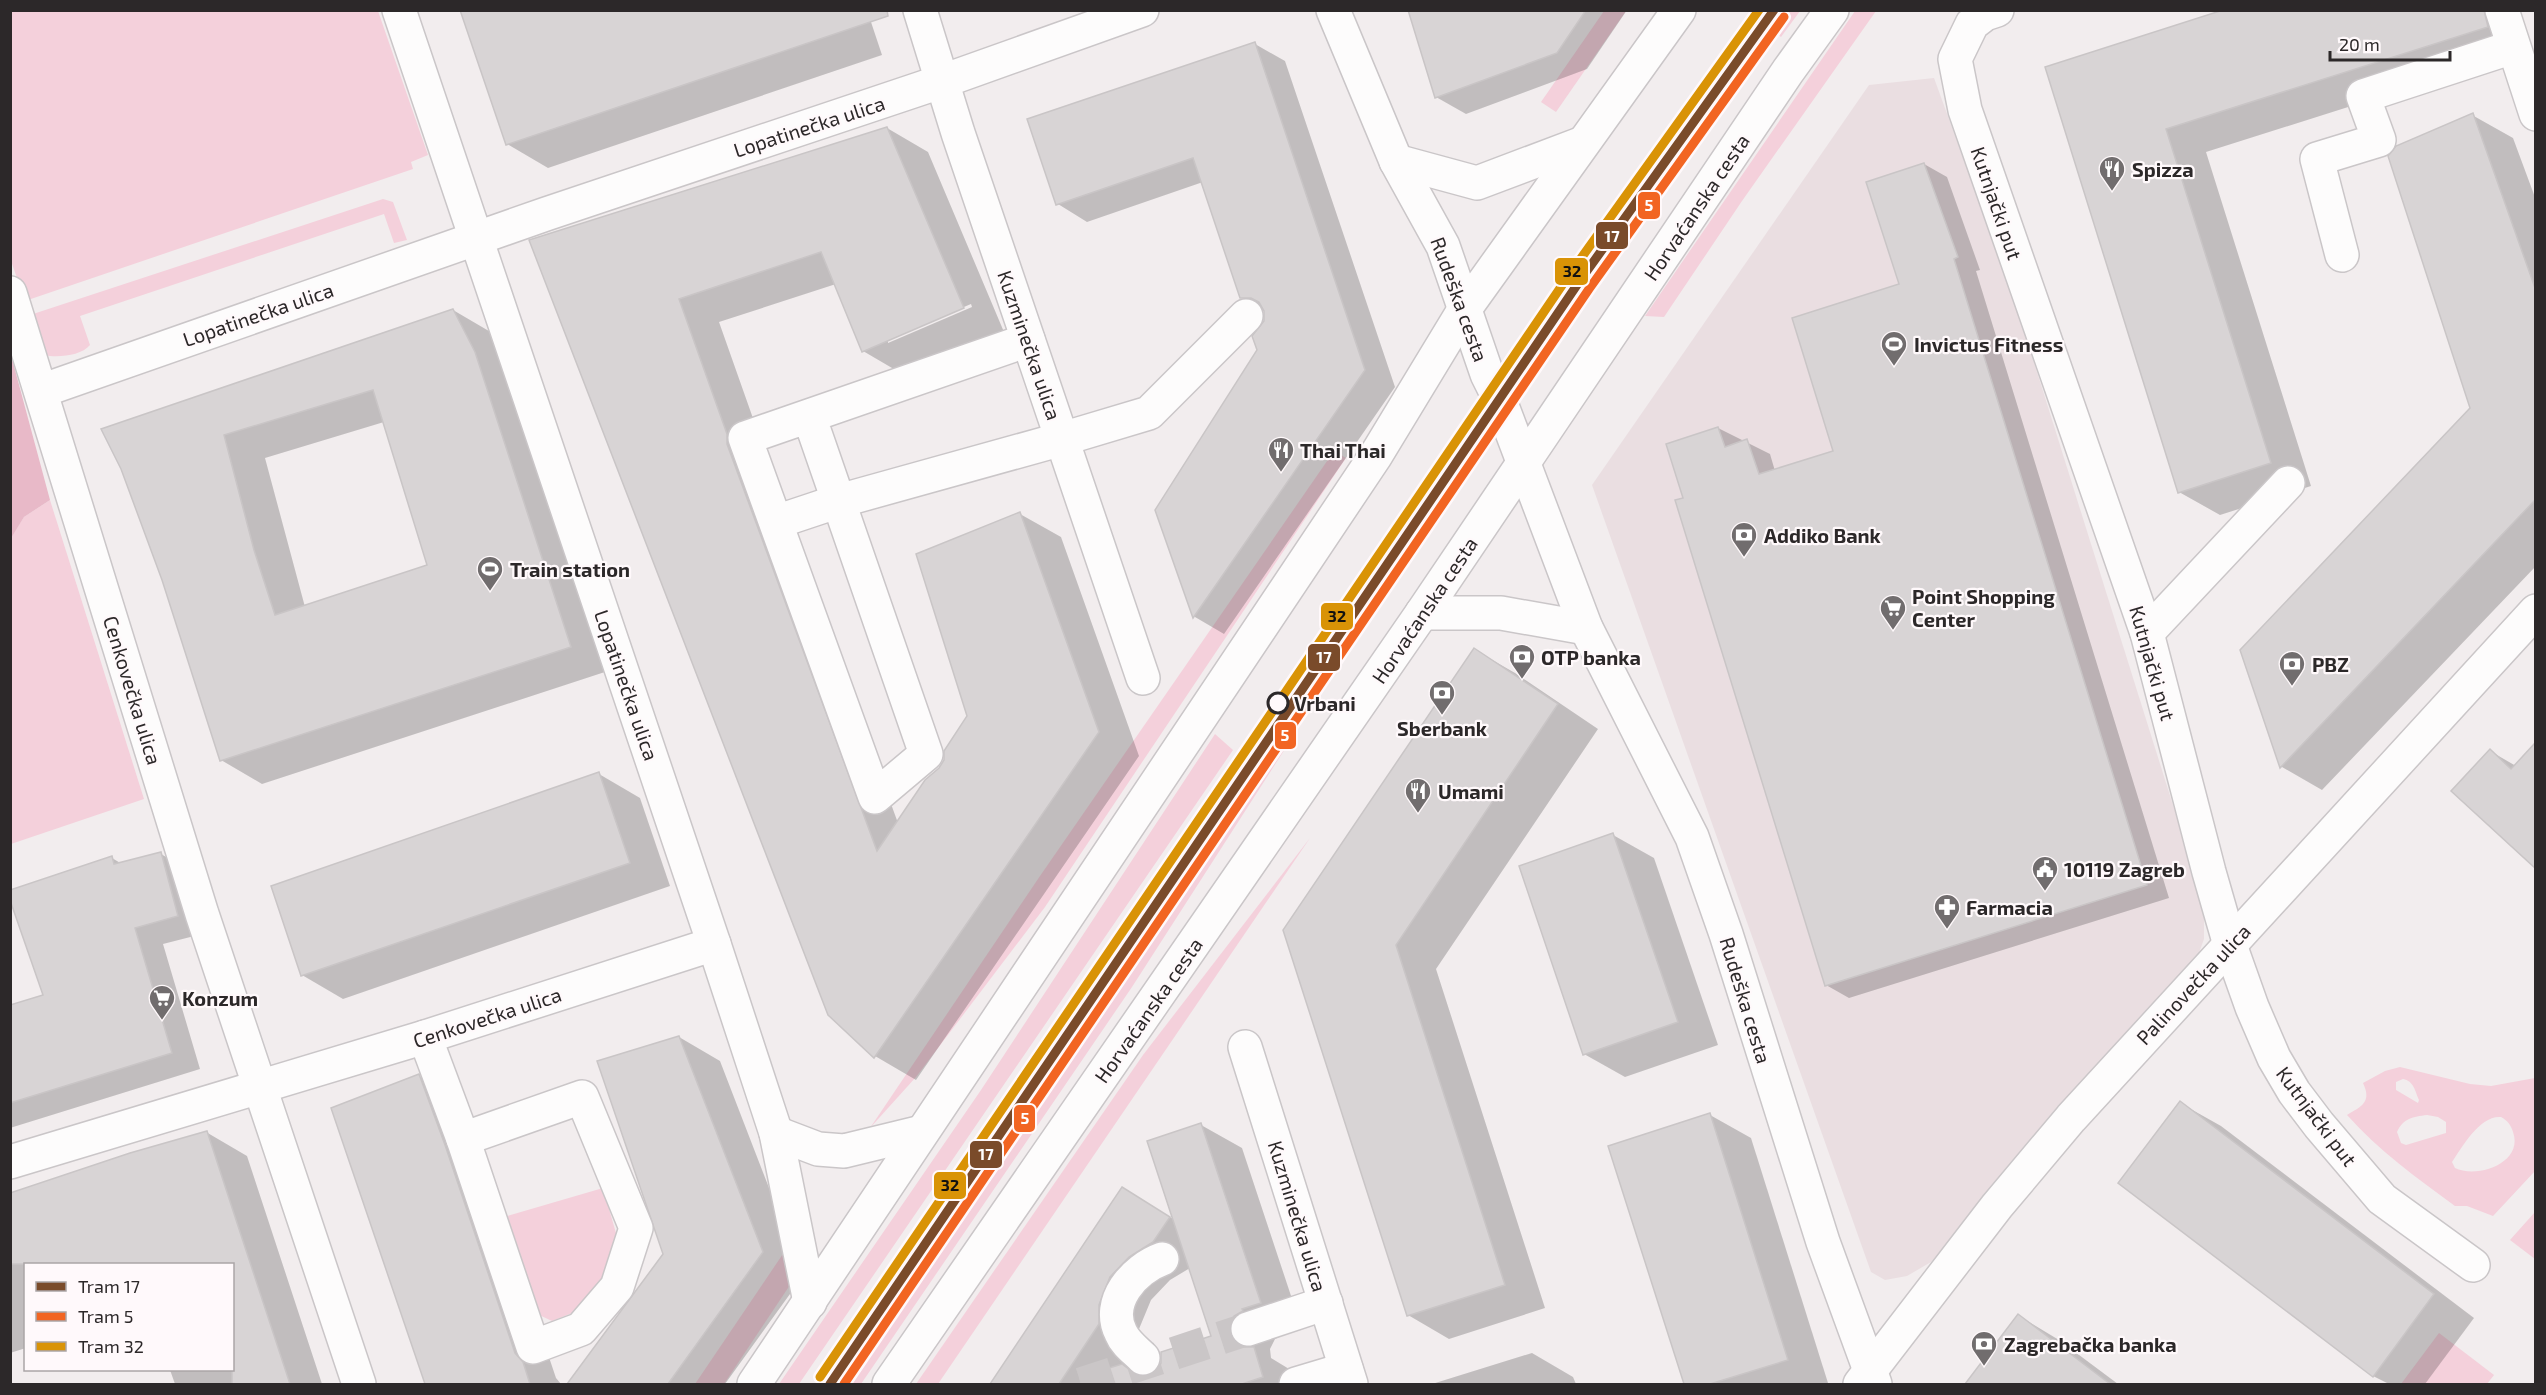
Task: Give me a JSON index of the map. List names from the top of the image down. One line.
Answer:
{"streets":{"street":["Lopatinečka ulica","Kutnjački put","Horvaćanska cesta","Rudeška cesta","Kuzminečka ulica","Cenkovečka ulica","Palinovečka ulica"]},"crossings":[["Lopatinečka ulica","Kuzminečka ulica"],["Lopatinečka ulica","Cenkovečka ulica"],["Kutnjački put","Palinovečka ulica"],["Horvaćanska cesta","Rudeška cesta"],["Rudeška cesta","Palinovečka ulica"]],"places":{"restaurant":["Spizza","Thai Thai","Umami"],"sports":["Invictus Fitness","Train station"],"bank":["Addiko Bank","OTP banka","PBZ","Sberbank","Zagrebačka banka"],"supermarket":["Point Shopping Center","Konzum"],"other":["Vrbani"],"public building":["10119 Zagreb"],"pharmacy":["Farmacia"]},"lines":["tram line 17","tram line 32","tram line 5"],"legend":["Tram 17","Tram 5","Tram 32"],"scale_bar":"20 m"}
